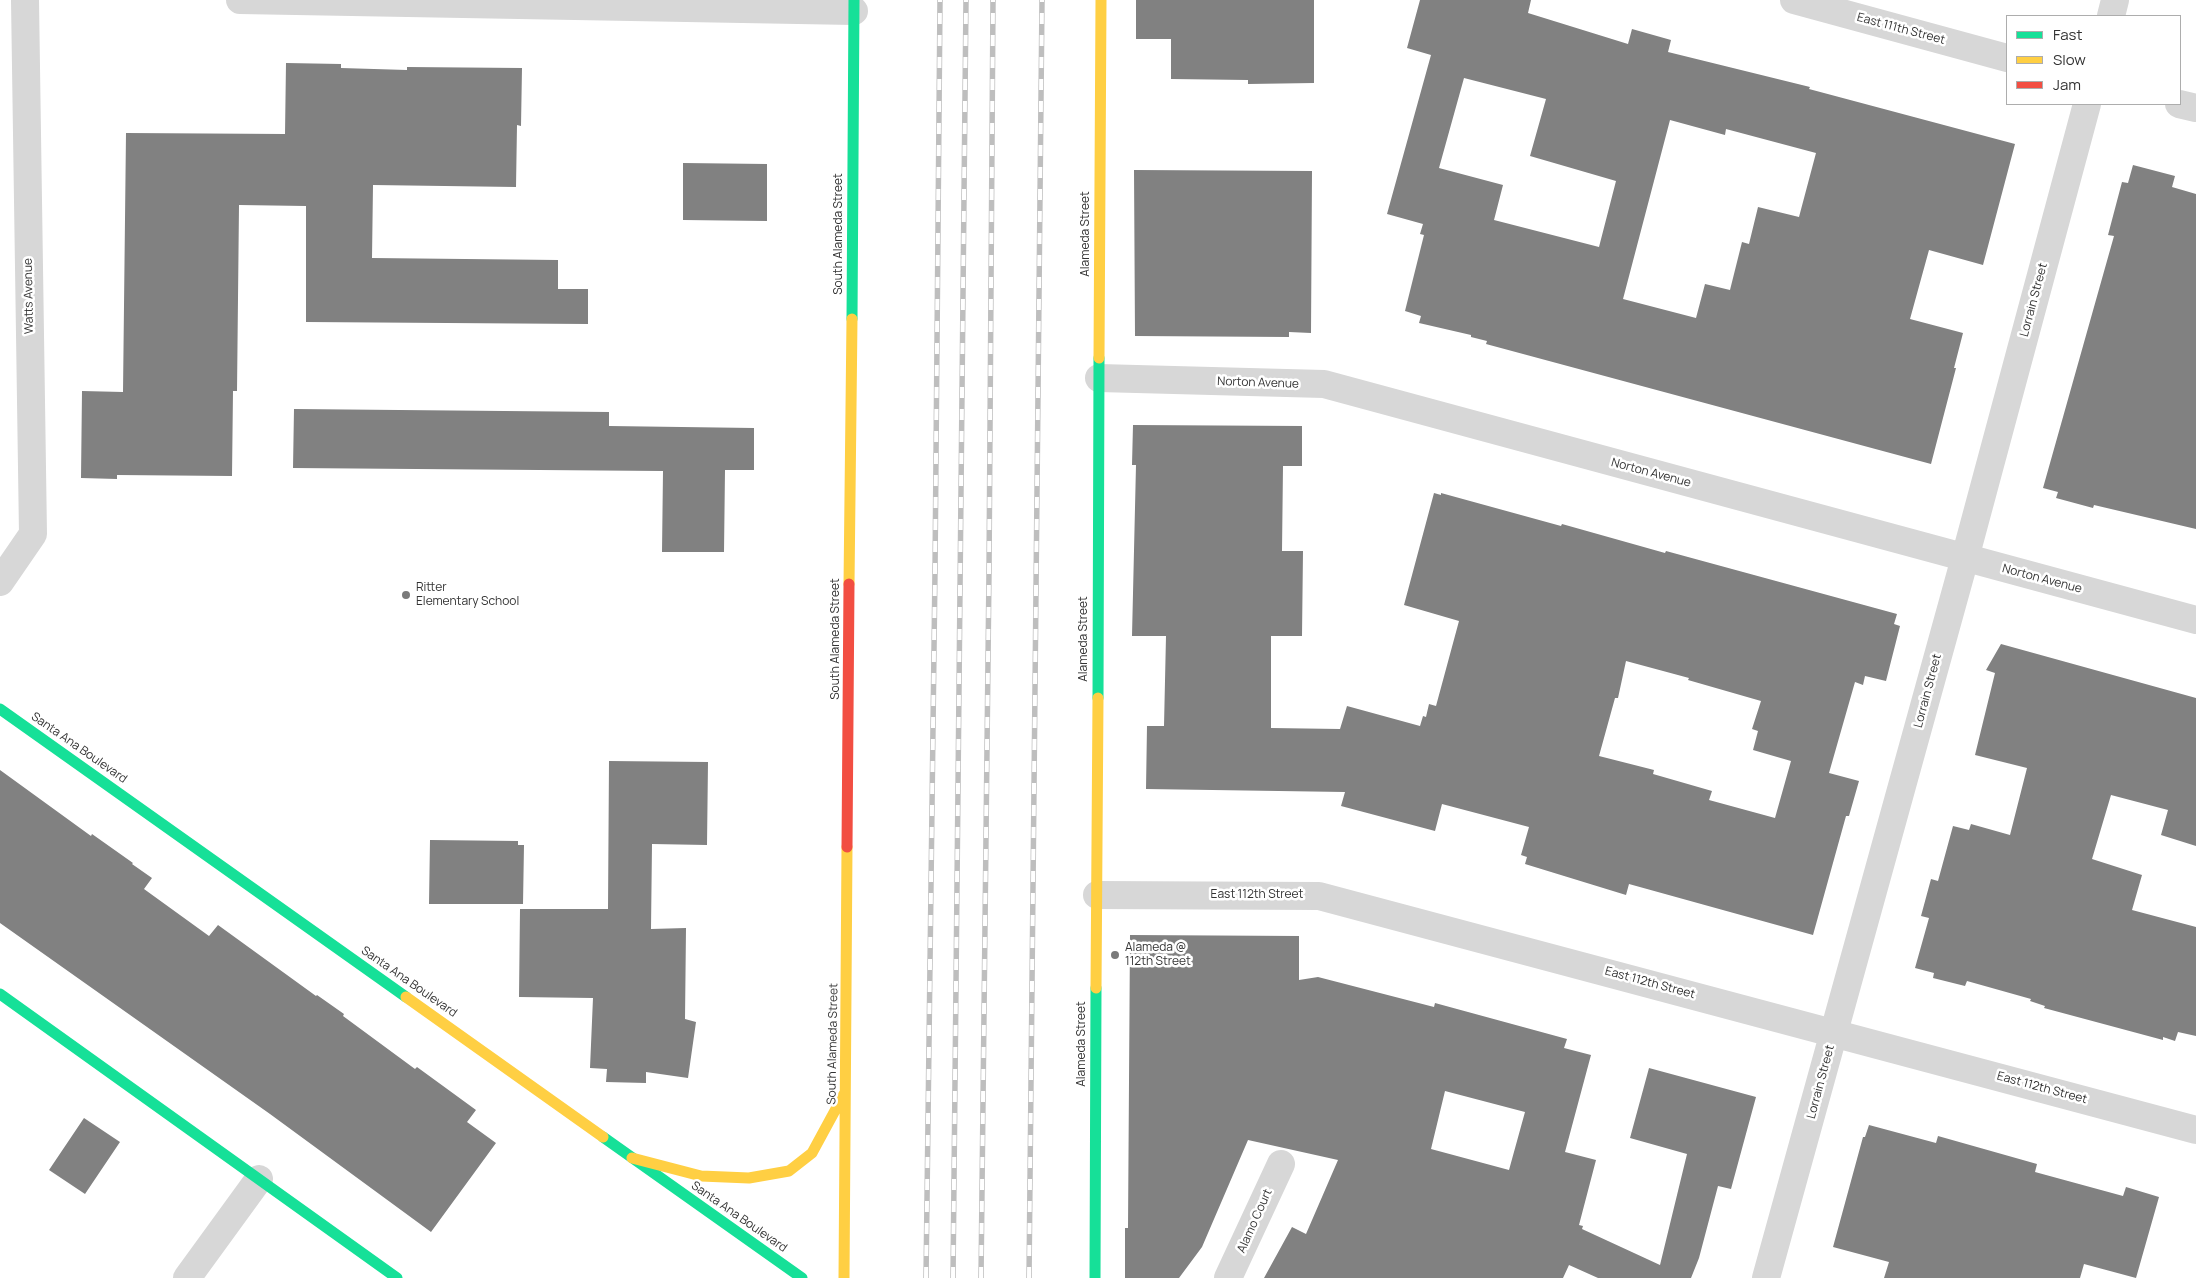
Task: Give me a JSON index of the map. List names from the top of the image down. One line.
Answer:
{"streets":{"street":["East 111th Street","South Alameda Street","Alameda Street","Watts Avenue","Lorrain Street","Norton Avenue","Santa Ana Boulevard","East 112th Street","Alamo Court"]},"crossings":[["Alameda Street","Norton Avenue"],["Alameda Street","East 112th Street"],["Lorrain Street","Norton Avenue"],["Lorrain Street","East 112th Street"]],"places":["Ritter Elementary School","Alameda @ 112th Street"],"legend":["Fast","Slow","Jam"]}
